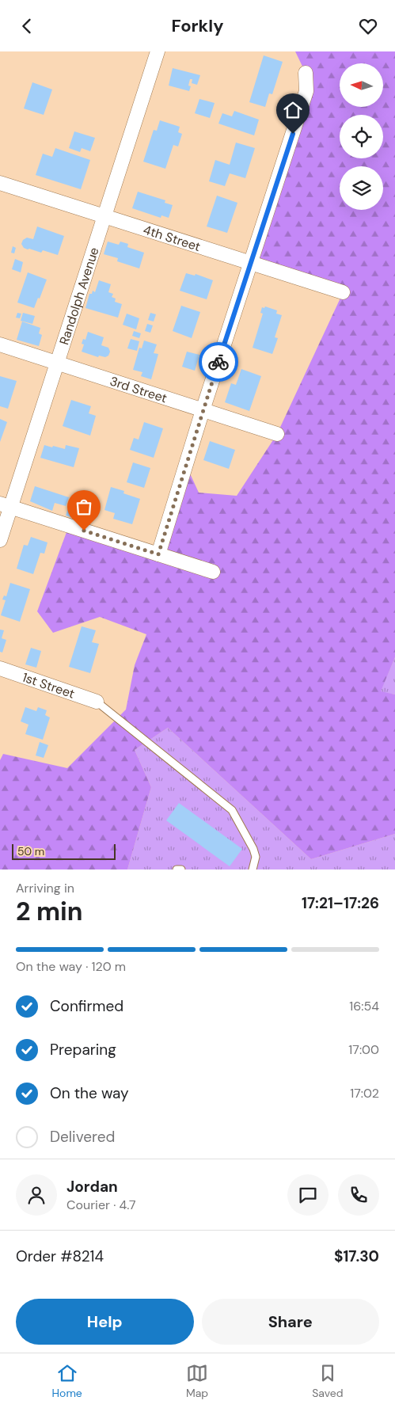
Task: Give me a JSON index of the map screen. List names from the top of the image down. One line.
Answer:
{"streets":{"street":["4th Street","Randolph Avenue","3rd Street","1st Street"]},"crossings":[["4th Street","Randolph Avenue"],["Randolph Avenue","3rd Street"]],"scale_bar":"50 m","north":"left","page":{"header":"Forkly","scale":"50 m","heading":["2 min","Arriving in","17:21–17:26"],"panel":["Jordan","Courier · 4.7","Order #8214","$17.30"],"bar":"On the way · 120 m","list":[["Confirmed","16:54"],["Preparing","17:00"],["On the way","17:02"],"Delivered"],"buttons":["Help","Share"],"tabs":["Home","Map","Saved"]}}
